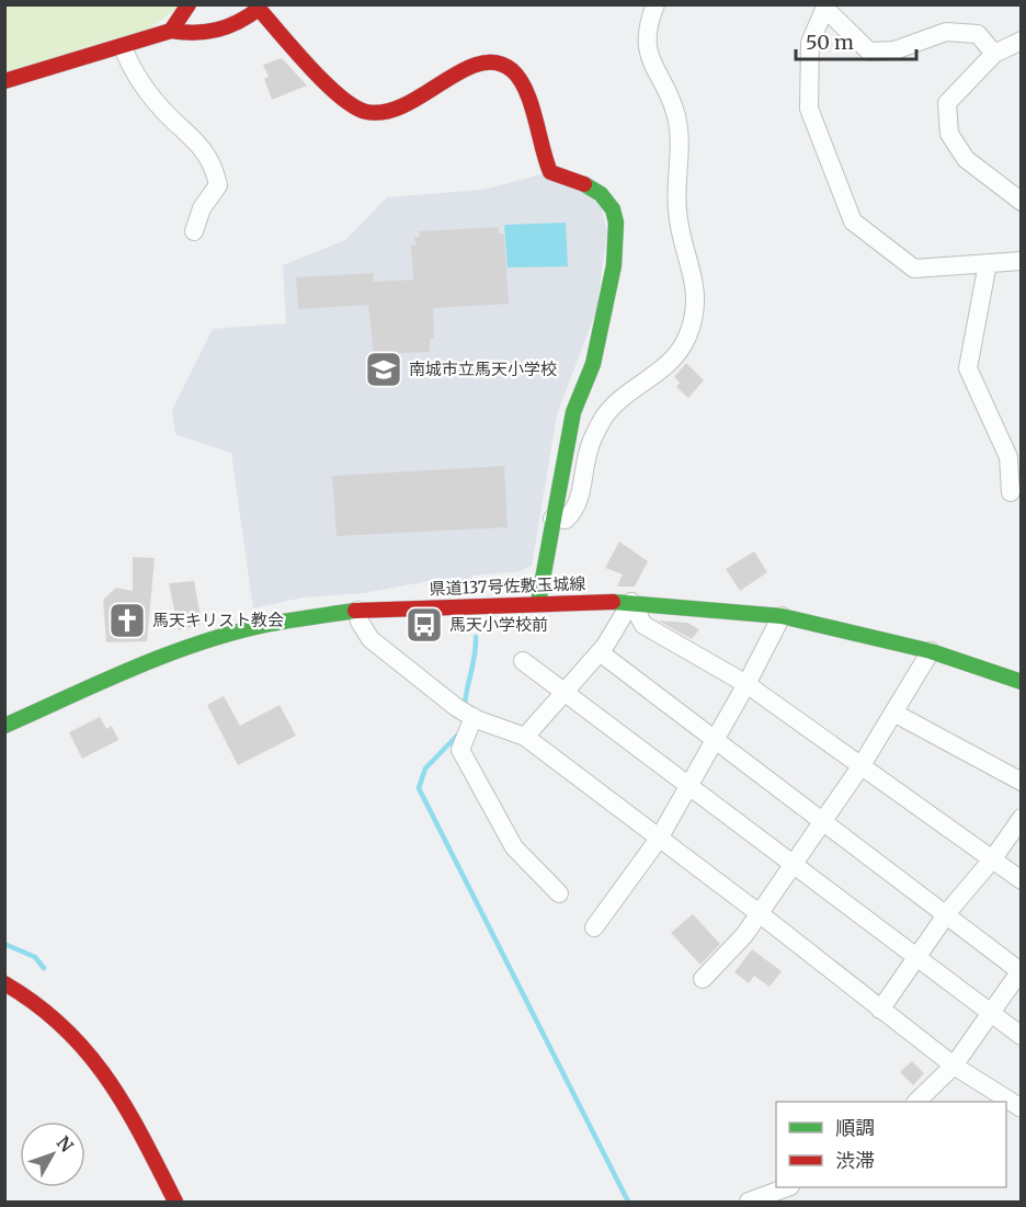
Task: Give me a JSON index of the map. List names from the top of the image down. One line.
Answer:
{"streets":{"street":["県道137号佐敷玉城線"]},"places":{"school or university":["南城市立馬天小学校"],"church":["馬天キリスト教会"],"bus stop":["馬天小学校前"]},"legend":["順調","渋滞"],"scale_bar":"50 m","north":"top right"}
